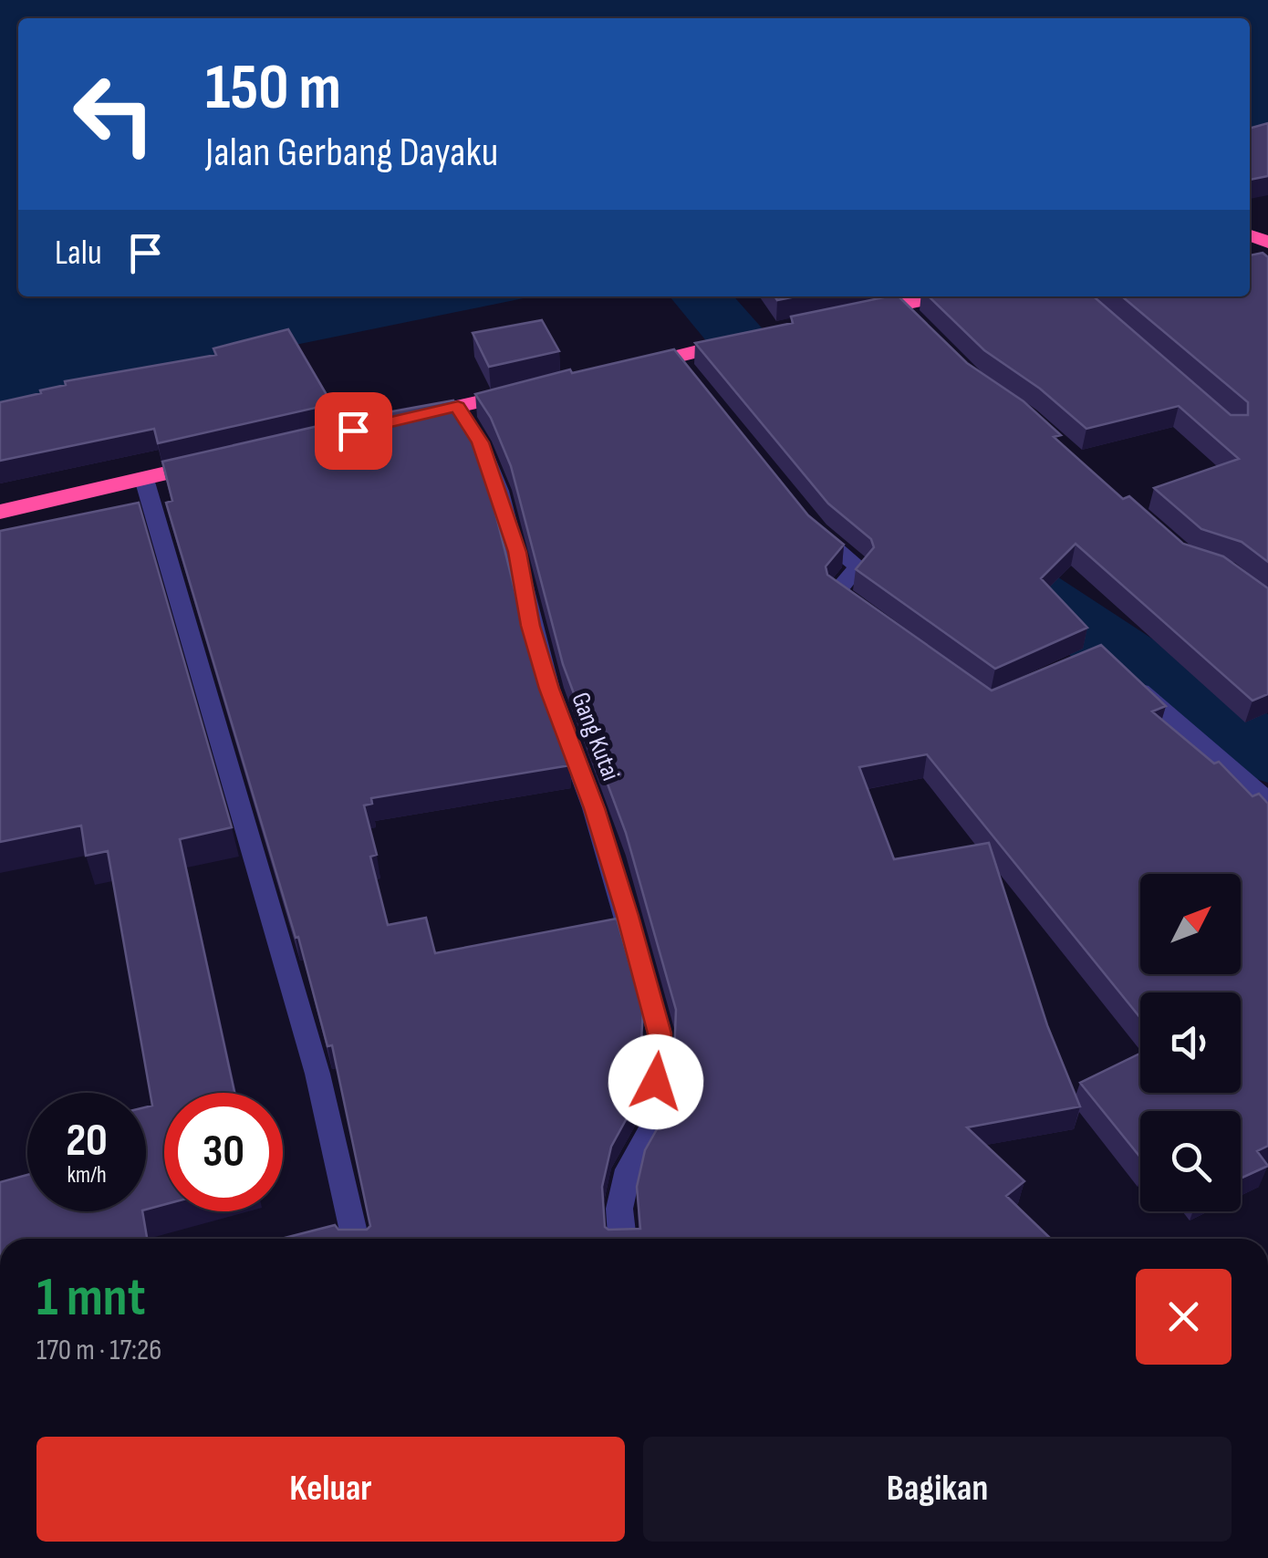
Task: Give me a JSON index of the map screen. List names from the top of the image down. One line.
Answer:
{"streets":{"street":["Gang Kutai"]},"north":"top right","page":{"turn":["150 m","Jalan Gerbang Dayaku"],"then":"Lalu","speed":"20 km/h","limit":"30","heading":["1 mnt","170 m · 17:26"],"buttons":["Keluar","Bagikan"]}}
